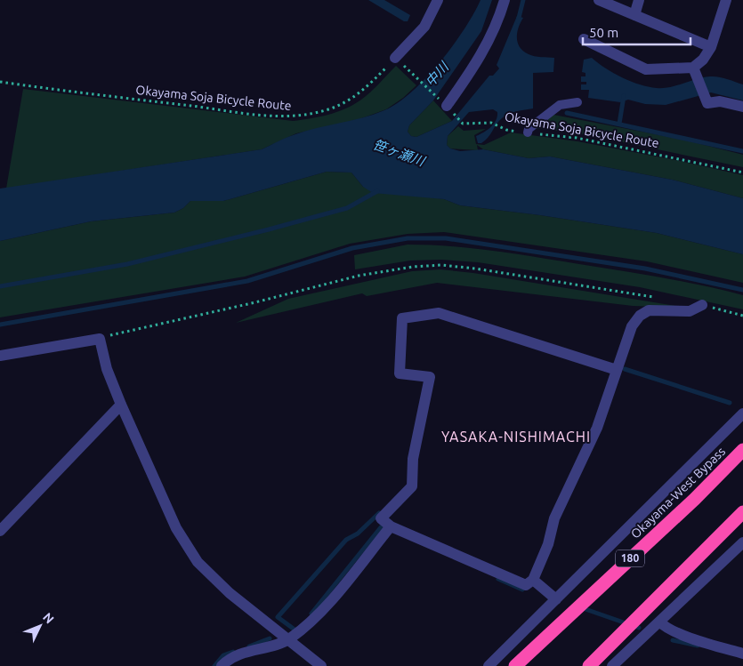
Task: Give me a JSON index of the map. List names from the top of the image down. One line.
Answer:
{"streets":{"highway":["Okayama-West Bypass","180"],"path":["Okayama Soja Bicycle Route"]},"districts":["YASAKA-NISHIMACHI"],"water":["中川","笹ヶ瀬川"],"scale_bar":"50 m","north":"top right"}
